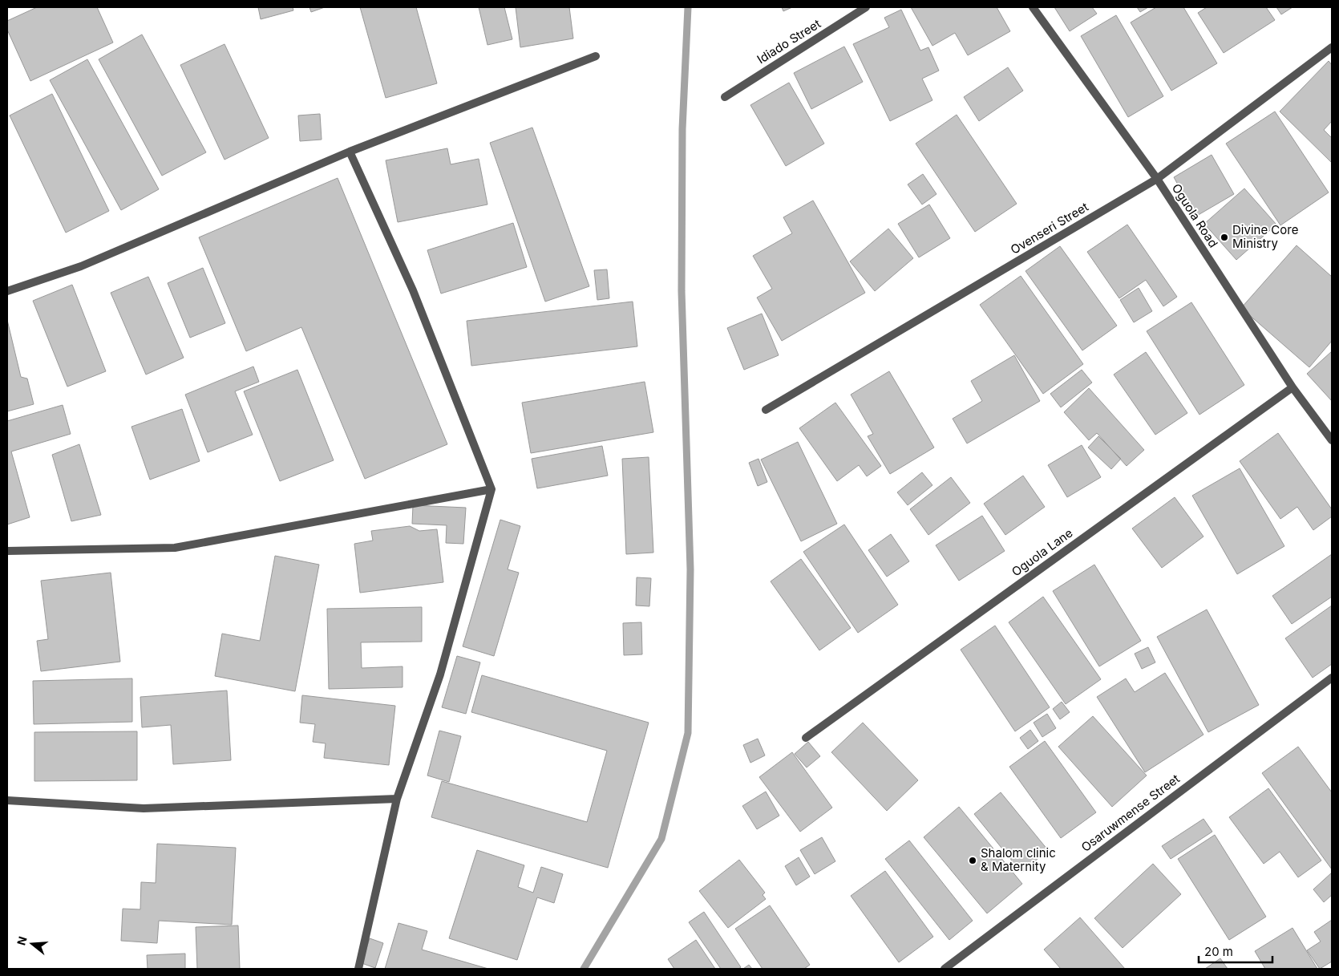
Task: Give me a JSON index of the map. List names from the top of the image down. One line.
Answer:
{"streets":{"street":["Idiado Street","Oguola Road","Ovenseri Street","Oguola Lane","Osaruwmense Street"]},"crossings":[["Oguola Road","Ovenseri Street"],["Oguola Road","Oguola Lane"]],"places":["Divine Core Ministry","Shalom clinic & Maternity"],"scale_bar":"20 m","north":"left"}
